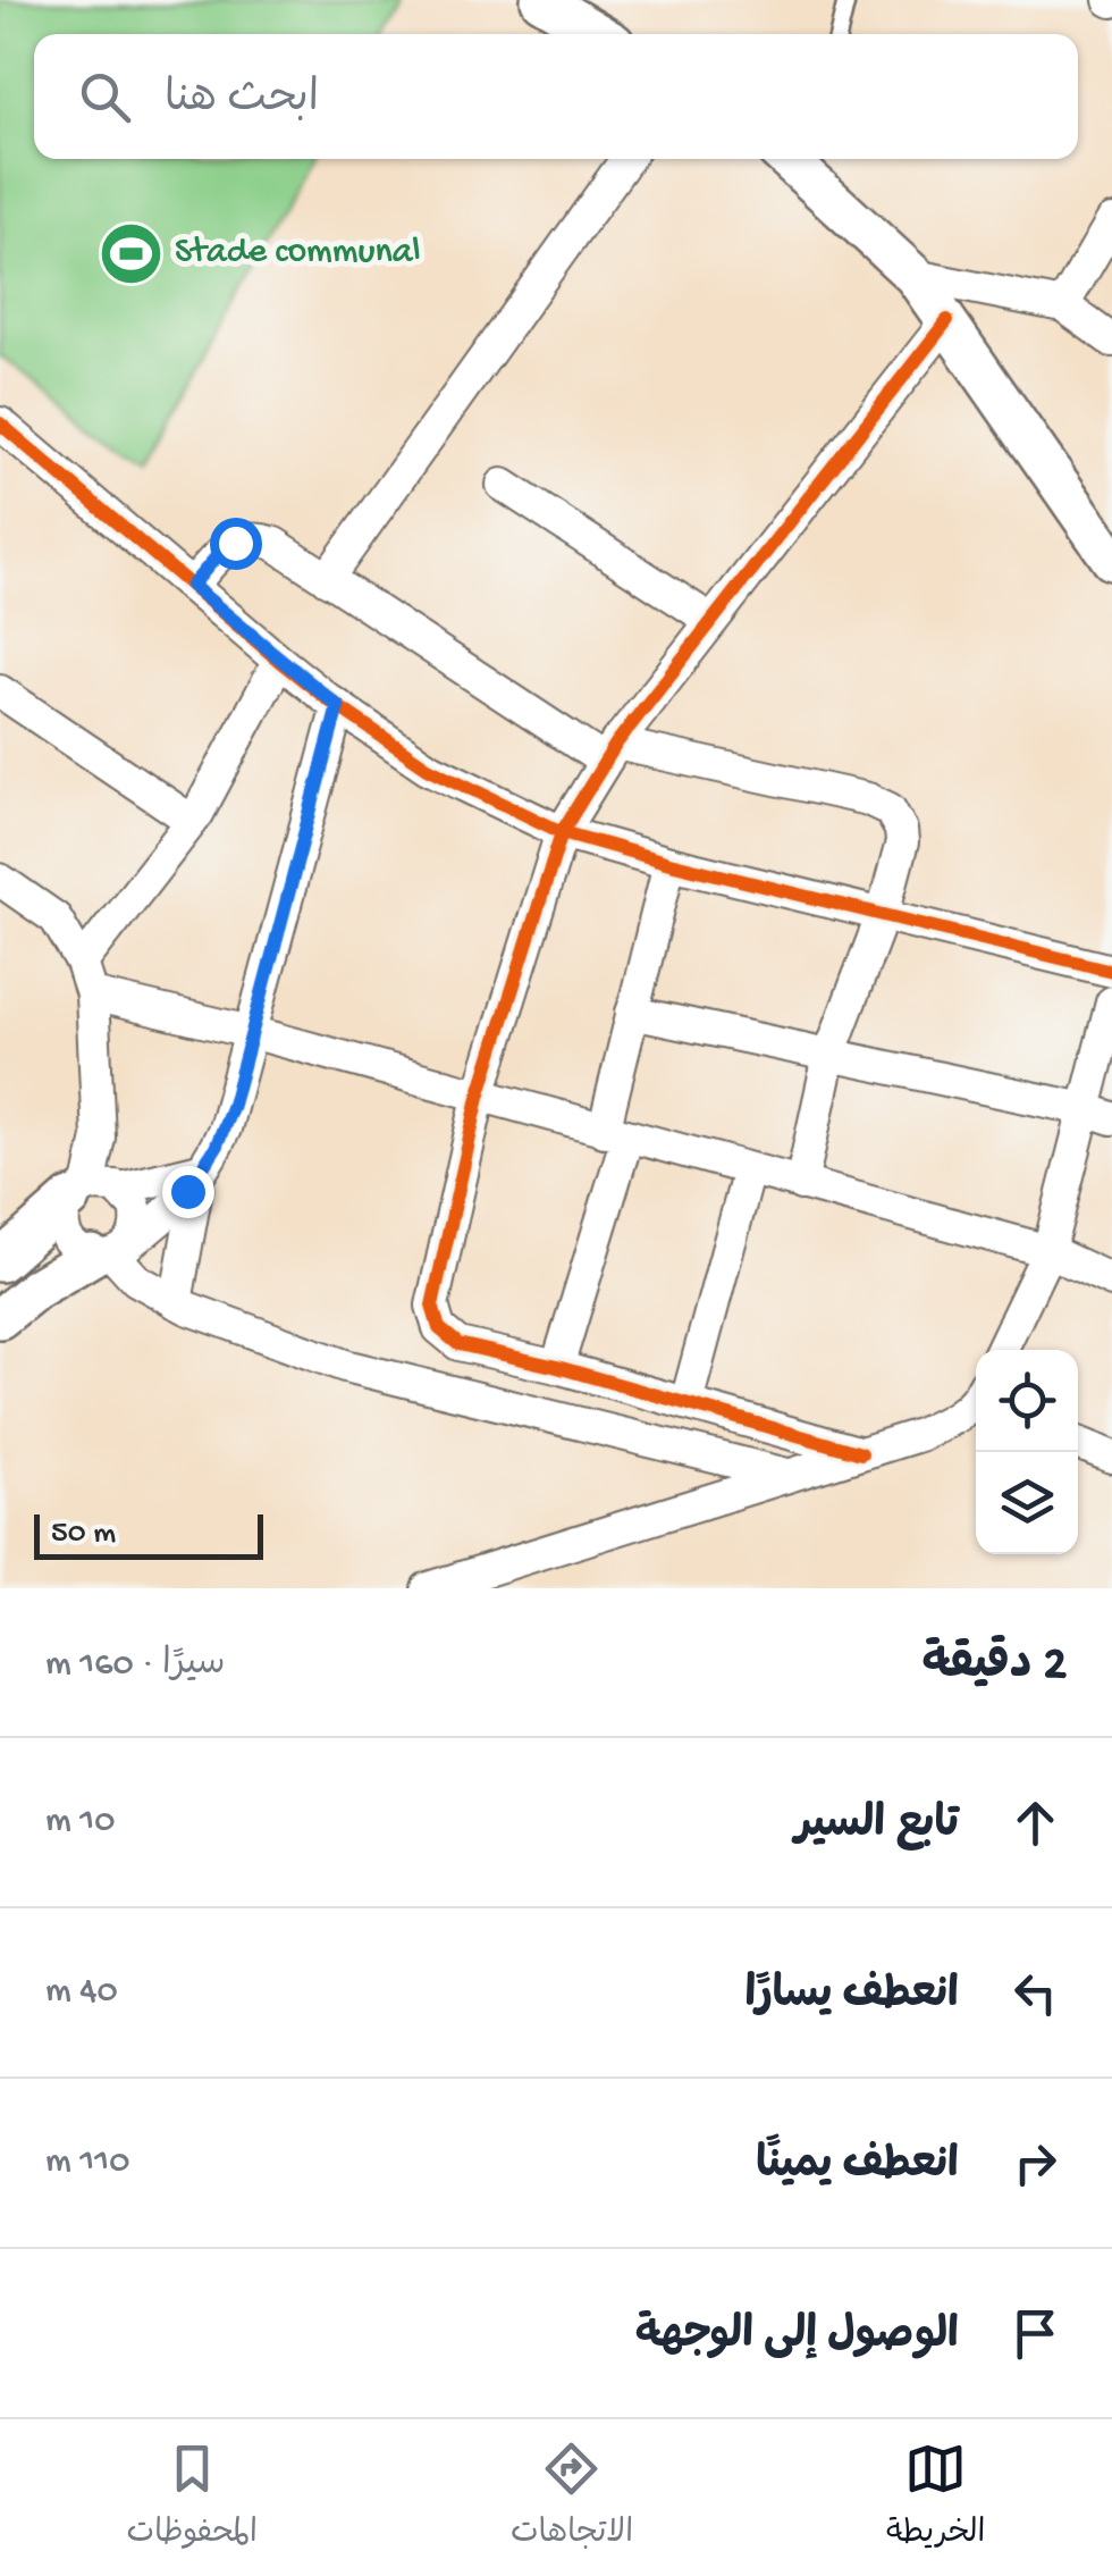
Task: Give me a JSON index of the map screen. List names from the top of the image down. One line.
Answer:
{"places":{"sports":["Stade communal"]},"scale_bar":"50 m","page":{"search":"ابحث هنا","scale":"50 m","heading":["2 دقيقة","سيرًا · 160 m"],"list":[["تابع السير","10 m"],["انعطف يسارًا","40 m"],["انعطف يمينًا","110 m"],"الوصول إلى الوجهة"],"nav":["الخريطة","الاتجاهات","المحفوظات"]}}
